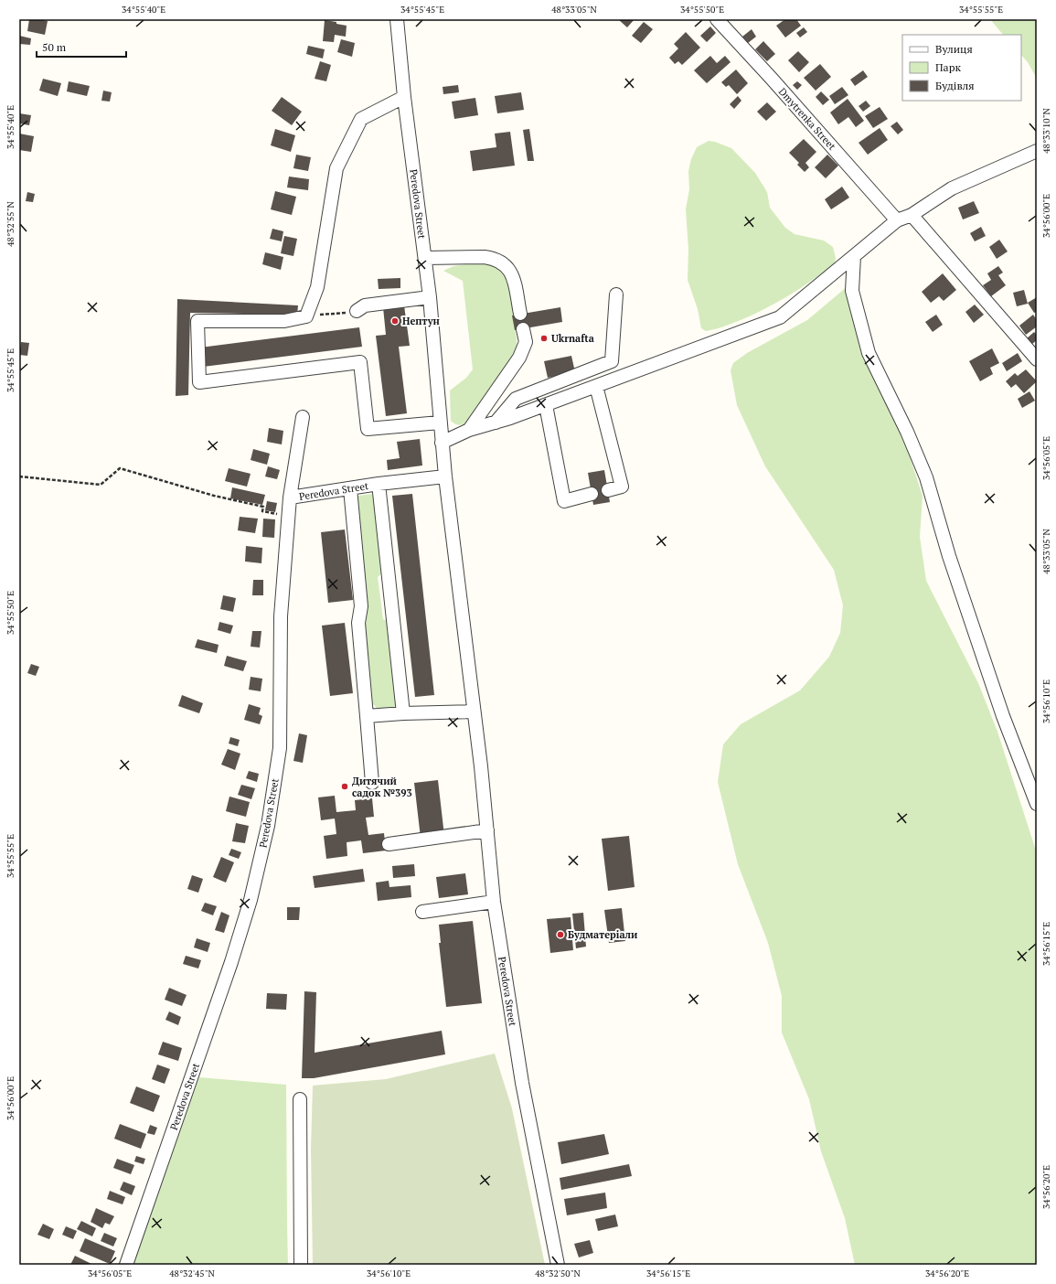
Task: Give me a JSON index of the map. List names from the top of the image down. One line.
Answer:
{"streets":{"street":["Dmytrenka Street","Peredova Street"]},"places":["Нептун","Ukrnafta","Дитячий садок №393","Будматеріали"],"legend":["Вулиця","Парк","Будівля"],"scale_bar":"50 m","coordinates":["34°55'40\"E","34°55'45\"E","48°33'05\"N","34°55'50\"E","34°55'55\"E","48°33'10\"N","34°56'00\"E","48°32'55\"N","34°56'05\"E","34°56'10\"E","34°56'15\"E","34°56'20\"E","48°32'45\"N","48°32'50\"N"]}
